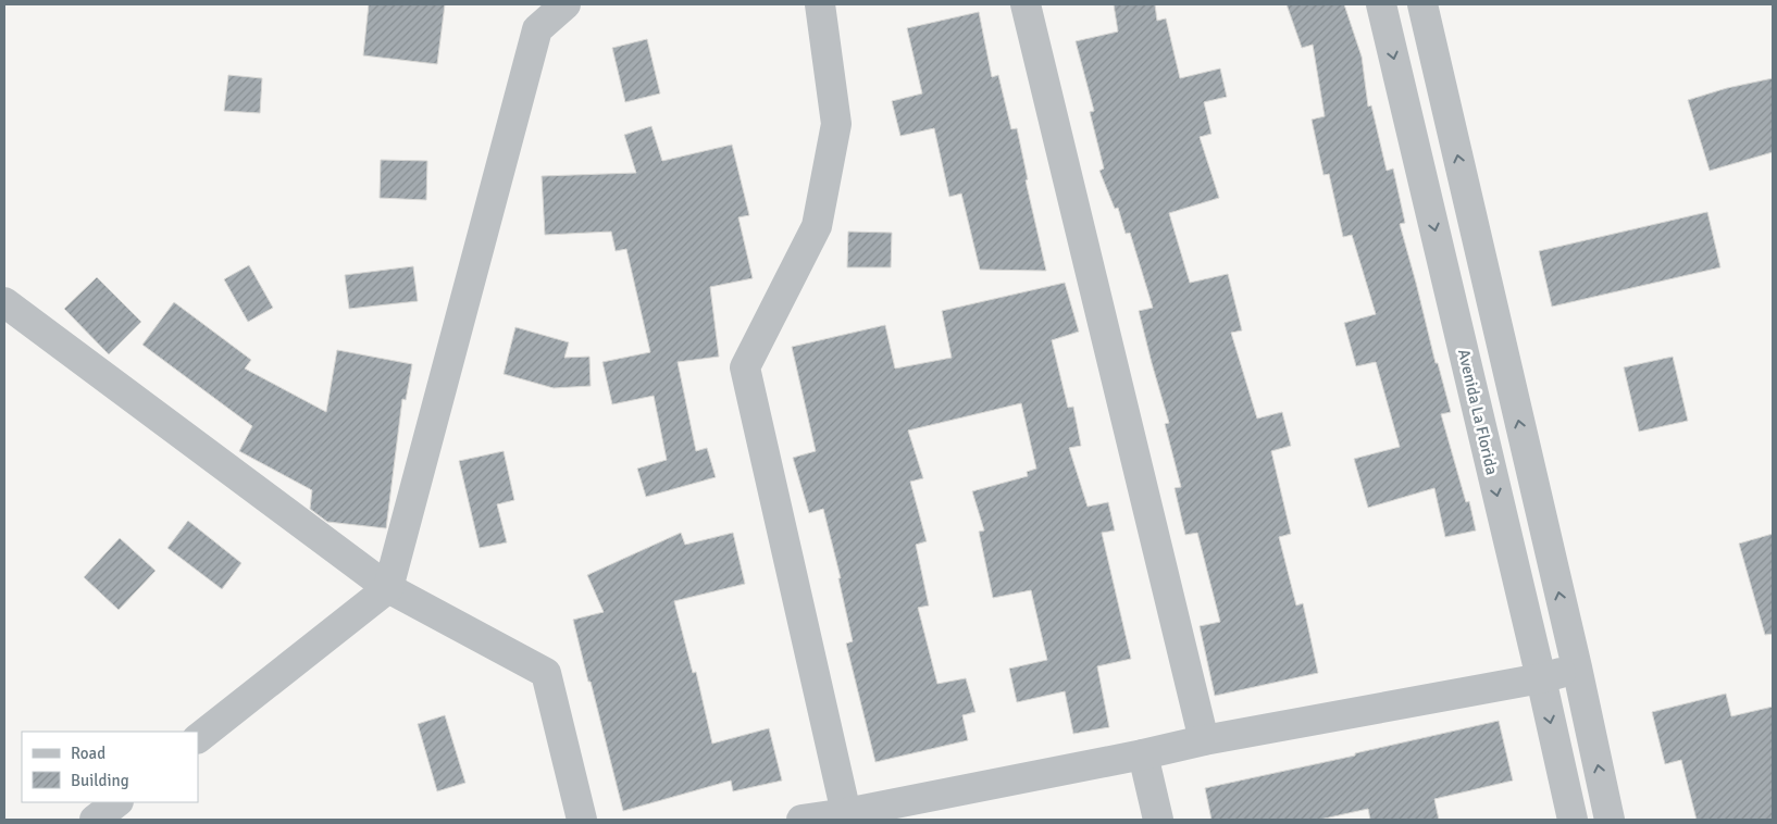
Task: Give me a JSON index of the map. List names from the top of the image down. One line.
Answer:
{"streets":{"street":["Avenida La Florida"]},"legend":["Road","Building"]}
